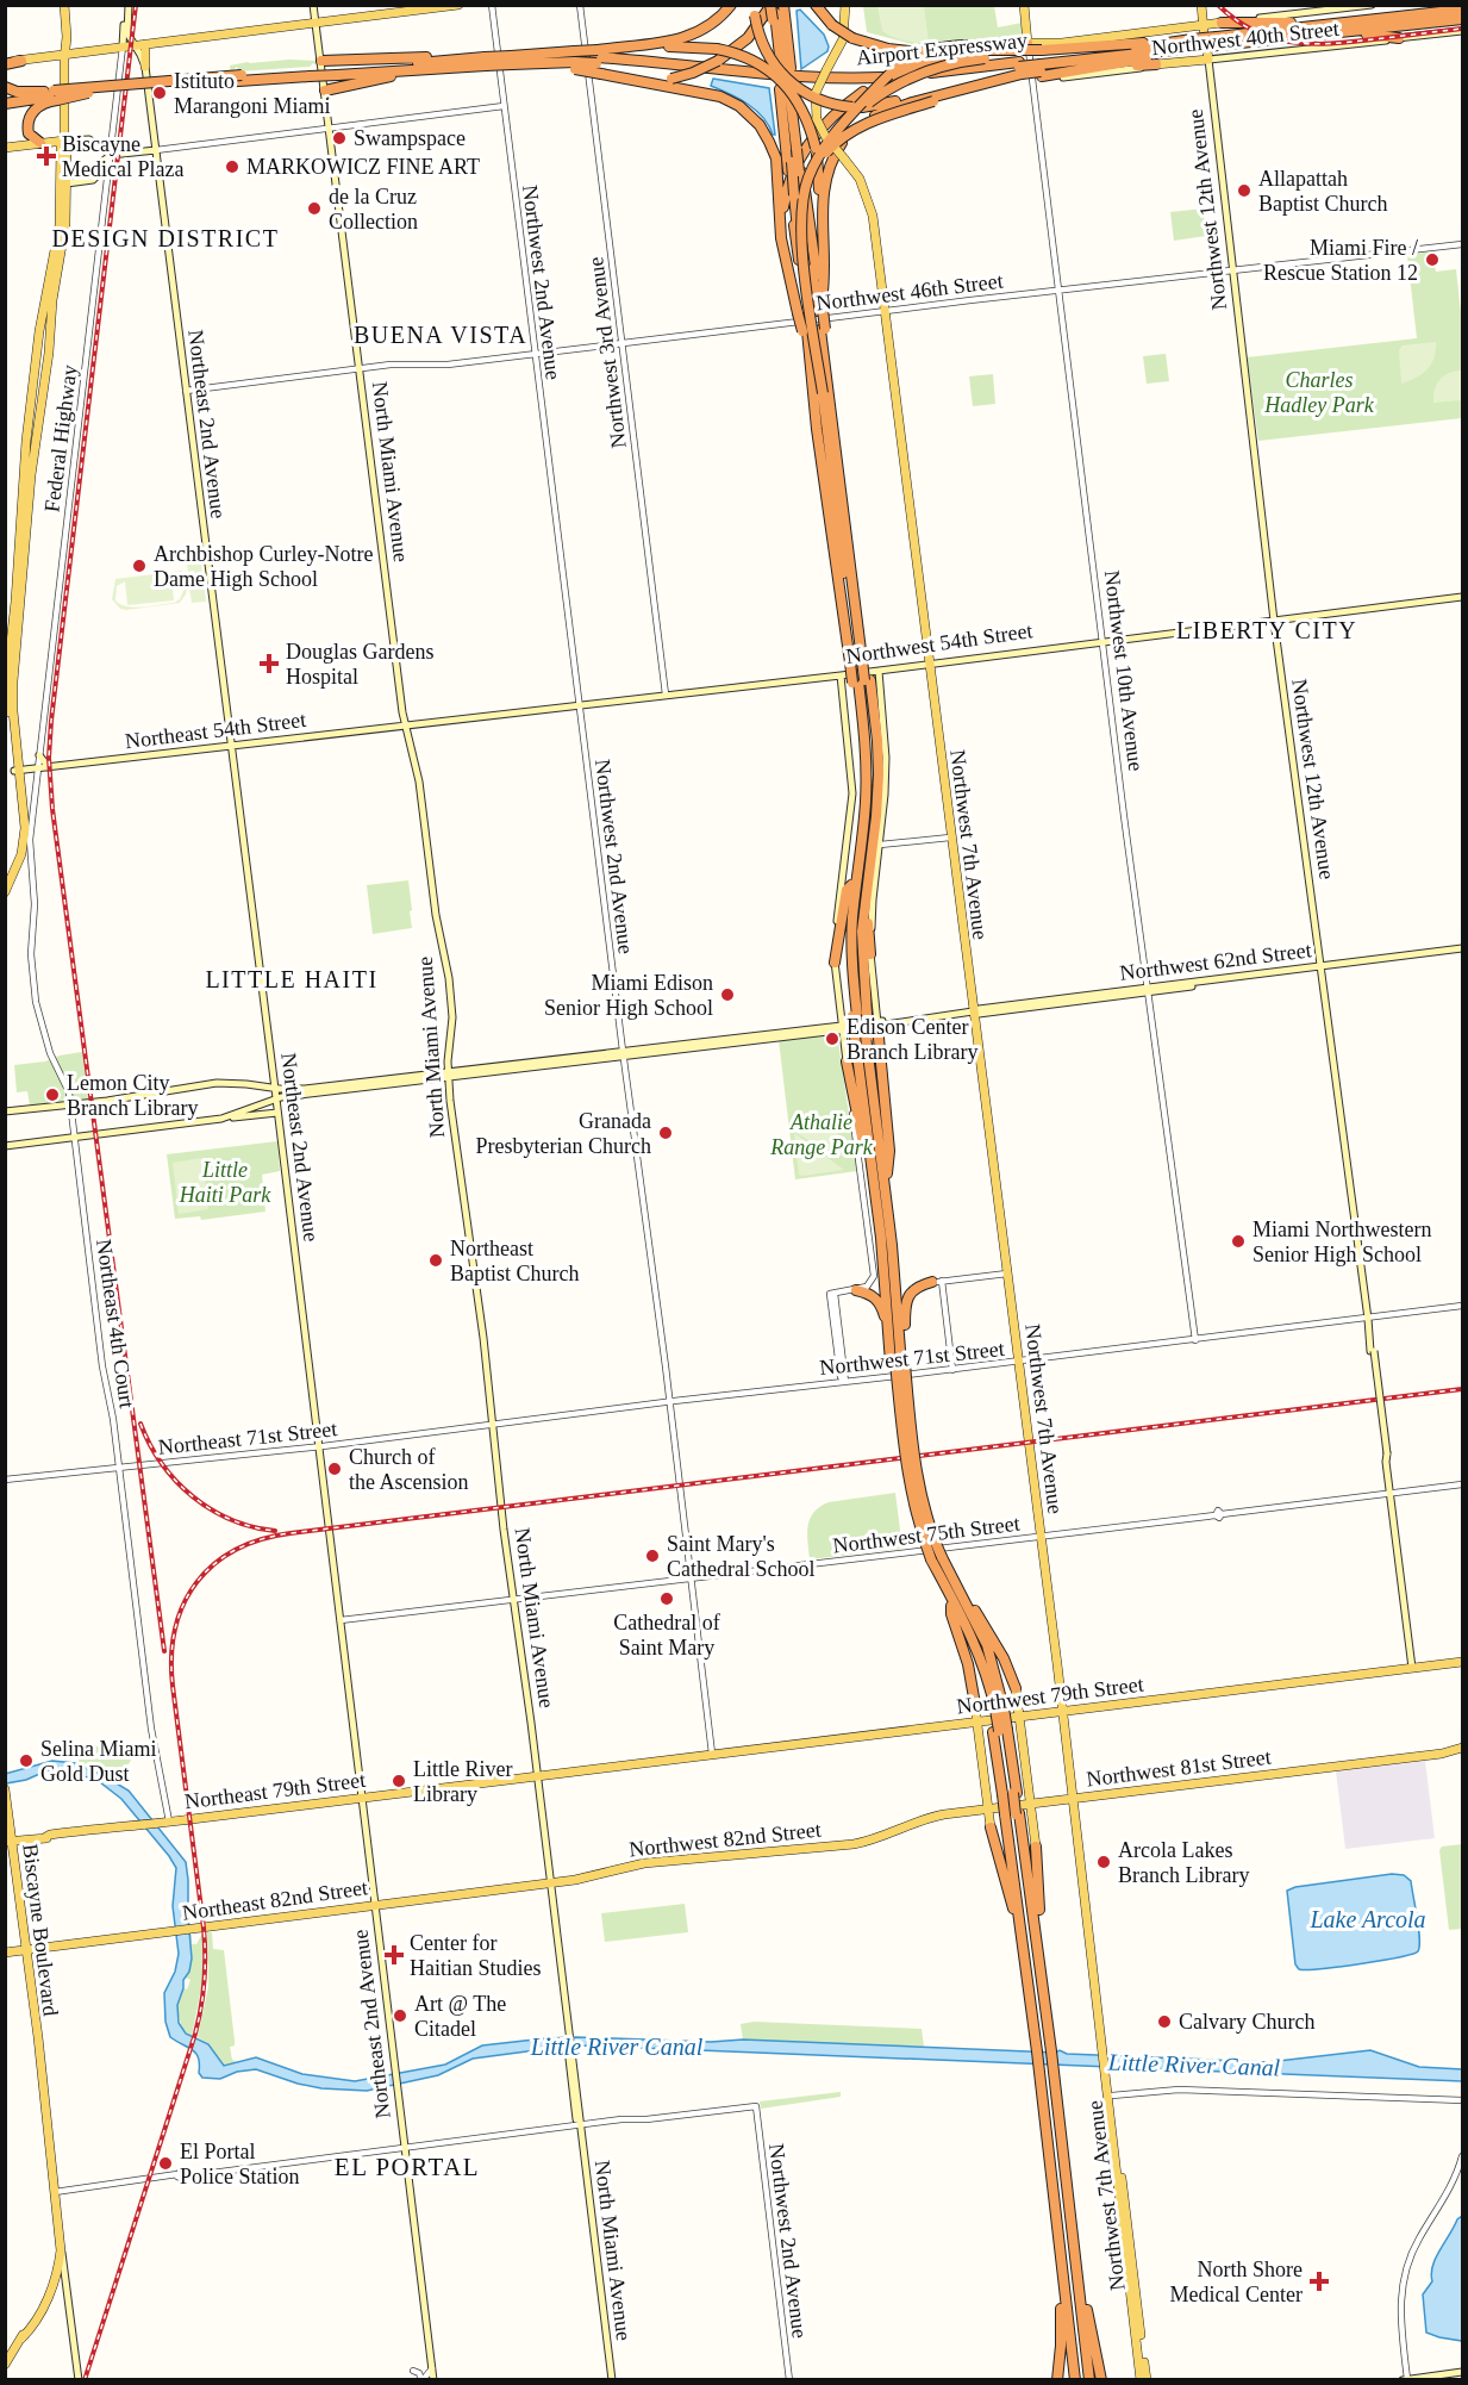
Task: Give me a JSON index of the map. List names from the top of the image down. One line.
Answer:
{"streets":{"highway":["Airport Expressway"],"main road":["Northwest 40th Street","Northwest 12th Avenue","Northeast 2nd Avenue","North Miami Avenue","Northwest 54th Street","Northwest 10th Avenue","Northeast 54th Street","Northwest 7th Avenue","Northwest 62nd Street","Northwest 79th Street","Northwest 81st Street","Northeast 79th Street","Northwest 82nd Street","Northeast 82nd Street","Biscayne Boulevard"],"street":["Northwest 2nd Avenue","Northwest 46th Street","Northwest 3rd Avenue","Federal Highway","Northeast 4th Court","Northwest 71st Street","Northeast 71st Street","Northwest 75th Street"]},"crossings":[["Northwest 40th Street","Airport Expressway"],["Northwest 40th Street","Northwest 12th Avenue"],["Northwest 40th Street","Northwest 10th Avenue"],["Airport Expressway","Northwest 10th Avenue"],["Northwest 12th Avenue","Northwest 46th Street"],["Northwest 12th Avenue","Northwest 54th Street"],["Northwest 12th Avenue","Northwest 62nd Street"],["Northwest 12th Avenue","Northwest 71st Street"],["Northwest 12th Avenue","Northwest 75th Street"],["Northwest 12th Avenue","Northwest 79th Street"],["Northwest 2nd Avenue","Northwest 46th Street"],["Northwest 2nd Avenue","North Miami Avenue"],["Northwest 2nd Avenue","Northwest 54th Street"],["Northwest 2nd Avenue","Northwest 62nd Street"],["Northwest 2nd Avenue","Northwest 71st Street"],["Northwest 2nd Avenue","Northwest 75th Street"],["Northwest 2nd Avenue","Northwest 79th Street"],["Northwest 46th Street","Northwest 3rd Avenue"],["Northwest 46th Street","Northeast 2nd Avenue"],["Northwest 46th Street","North Miami Avenue"],["Northwest 46th Street","Northwest 10th Avenue"],["Northwest 46th Street","Northwest 7th Avenue"],["Northwest 3rd Avenue","Northwest 54th Street"],["Northeast 2nd Avenue","Federal Highway"],["Northeast 2nd Avenue","Northeast 54th Street"],["Northeast 2nd Avenue","Northeast 71st Street"],["Northeast 2nd Avenue","Northwest 75th Street"],["Northeast 2nd Avenue","Northeast 79th Street"],["Northeast 2nd Avenue","Northeast 82nd Street"],["Federal Highway","Northeast 54th Street"],["Federal Highway","Northeast 4th Court"],["North Miami Avenue","Northeast 54th Street"],["North Miami Avenue","Northwest 62nd Street"],["North Miami Avenue","Northwest 71st Street"],["North Miami Avenue","Northeast 71st Street"],["North Miami Avenue","Northwest 75th Street"],["North Miami Avenue","Northwest 79th Street"],["North Miami Avenue","Northeast 79th Street"],["North Miami Avenue","Northwest 82nd Street"],["North Miami Avenue","Northeast 82nd Street"],["Northwest 54th Street","Northwest 10th Avenue"],["Northwest 54th Street","Northeast 54th Street"],["Northwest 54th Street","Northwest 7th Avenue"],["Northwest 10th Avenue","Northwest 62nd Street"],["Northwest 10th Avenue","Northwest 71st Street"],["Northwest 7th Avenue","Northwest 62nd Street"],["Northwest 7th Avenue","Northwest 71st Street"],["Northwest 7th Avenue","Northwest 75th Street"],["Northwest 7th Avenue","Northwest 79th Street"],["Northwest 7th Avenue","Northwest 81st Street"],["Northeast 4th Court","Northeast 71st Street"],["Northeast 4th Court","Northeast 79th Street"],["Northwest 71st Street","Northeast 71st Street"],["Northwest 79th Street","Northeast 79th Street"],["Northwest 81st Street","Northwest 82nd Street"],["Northeast 79th Street","Biscayne Boulevard"],["Northwest 82nd Street","Northeast 82nd Street"],["Northeast 82nd Street","Biscayne Boulevard"]],"districts":["DESIGN DISTRICT","BUENA VISTA","LIBERTY CITY","LITTLE HAITI","EL PORTAL"],"water":["Lake Arcola","Little River Canal"],"parks":["Charles Hadley Park","Athalie Range Park","Little Haiti Park"],"places":{"other":["Istituto Marangoni Miami","Swampspace","MARKOWICZ FINE ART","Allapattah Baptist Church","de la Cruz Collection","Miami Fire / Rescue Station 12","Archbishop Curley-Notre Dame High School","Miami Edison Senior High School","Edison Center Branch Library","Lemon City Branch Library","Granada Presbyterian Church","Miami Northwestern Senior High School","Northeast Baptist Church","Church of the Ascension","Saint Mary's Cathedral School","Cathedral of Saint Mary","Selina Miami Gold Dust","Little River Library","Arcola Lakes Branch Library","Art @ The Citadel","Calvary Church","El Portal Police Station"],"health":["Biscayne Medical Plaza","Douglas Gardens Hospital","Center for Haitian Studies","North Shore Medical Center"]}}
